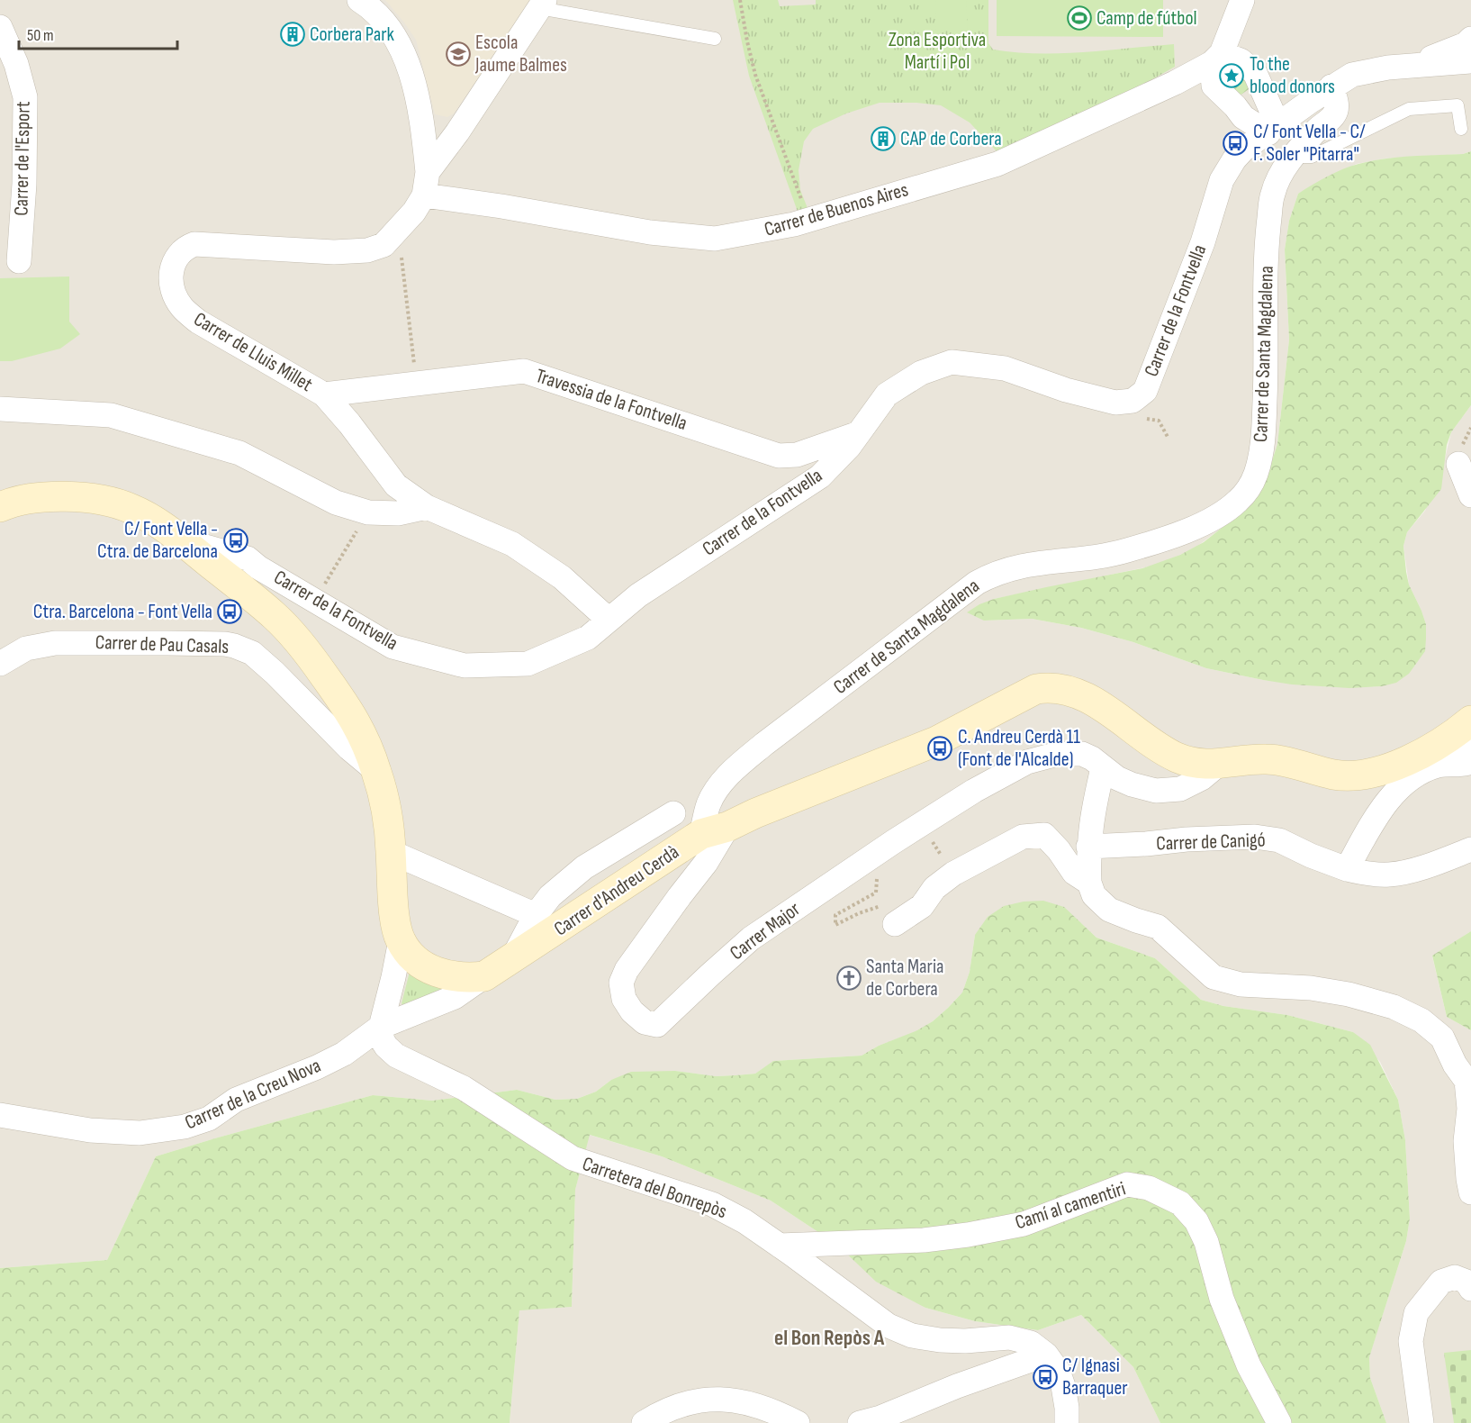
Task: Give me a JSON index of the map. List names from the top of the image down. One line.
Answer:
{"streets":{"street":["Carrer de l'Esport","Carrer de Buenos Aires","Carrer de la Fontvella","Carrer de Lluis Millet","Carrer de Santa Magdalena","Travessia de la Fontvella","Carrer de Pau Casals","Carrer de Canigó","Carrer d'Andreu Cerdà","Carrer Major","Carrer de la Creu Nova","Carretera del Bonrepòs","Camí al camentiri"]},"crossings":[["Carrer de Buenos Aires","Carrer de Lluis Millet"],["Carrer de la Fontvella","Carrer de Lluis Millet"],["Carrer de la Fontvella","Carrer de Santa Magdalena"],["Carrer de la Fontvella","Travessia de la Fontvella"],["Carrer de la Fontvella","Carrer d'Andreu Cerdà"],["Carrer de Lluis Millet","Travessia de la Fontvella"],["Carrer de Santa Magdalena","Carrer d'Andreu Cerdà"],["Carrer de Santa Magdalena","Carrer Major"],["Carrer de Pau Casals","Carrer d'Andreu Cerdà"],["Carrer d'Andreu Cerdà","Carrer Major"],["Carrer d'Andreu Cerdà","Carrer de la Creu Nova"],["Carrer de la Creu Nova","Carretera del Bonrepòs"],["Carretera del Bonrepòs","Camí al camentiri"]],"districts":["el Bon Repòs A"],"parks":["Zona Esportiva Martí i Pol"],"places":{"sports":["Camp de fútbol"],"building":["Corbera Park","CAP de Corbera"],"school or university":["Escola Jaume Balmes"],"place":["To the blood donors"],"bus stop":["C/ Font Vella - C/ F. Soler \"Pitarra\"","C/ Font Vella - Ctra. de Barcelona","Ctra. Barcelona - Font Vella","C. Andreu Cerdà 11 (Font de l'Alcalde)","C/ Ignasi Barraquer"],"church":["Santa Maria de Corbera"]},"scale_bar":"50 m"}
